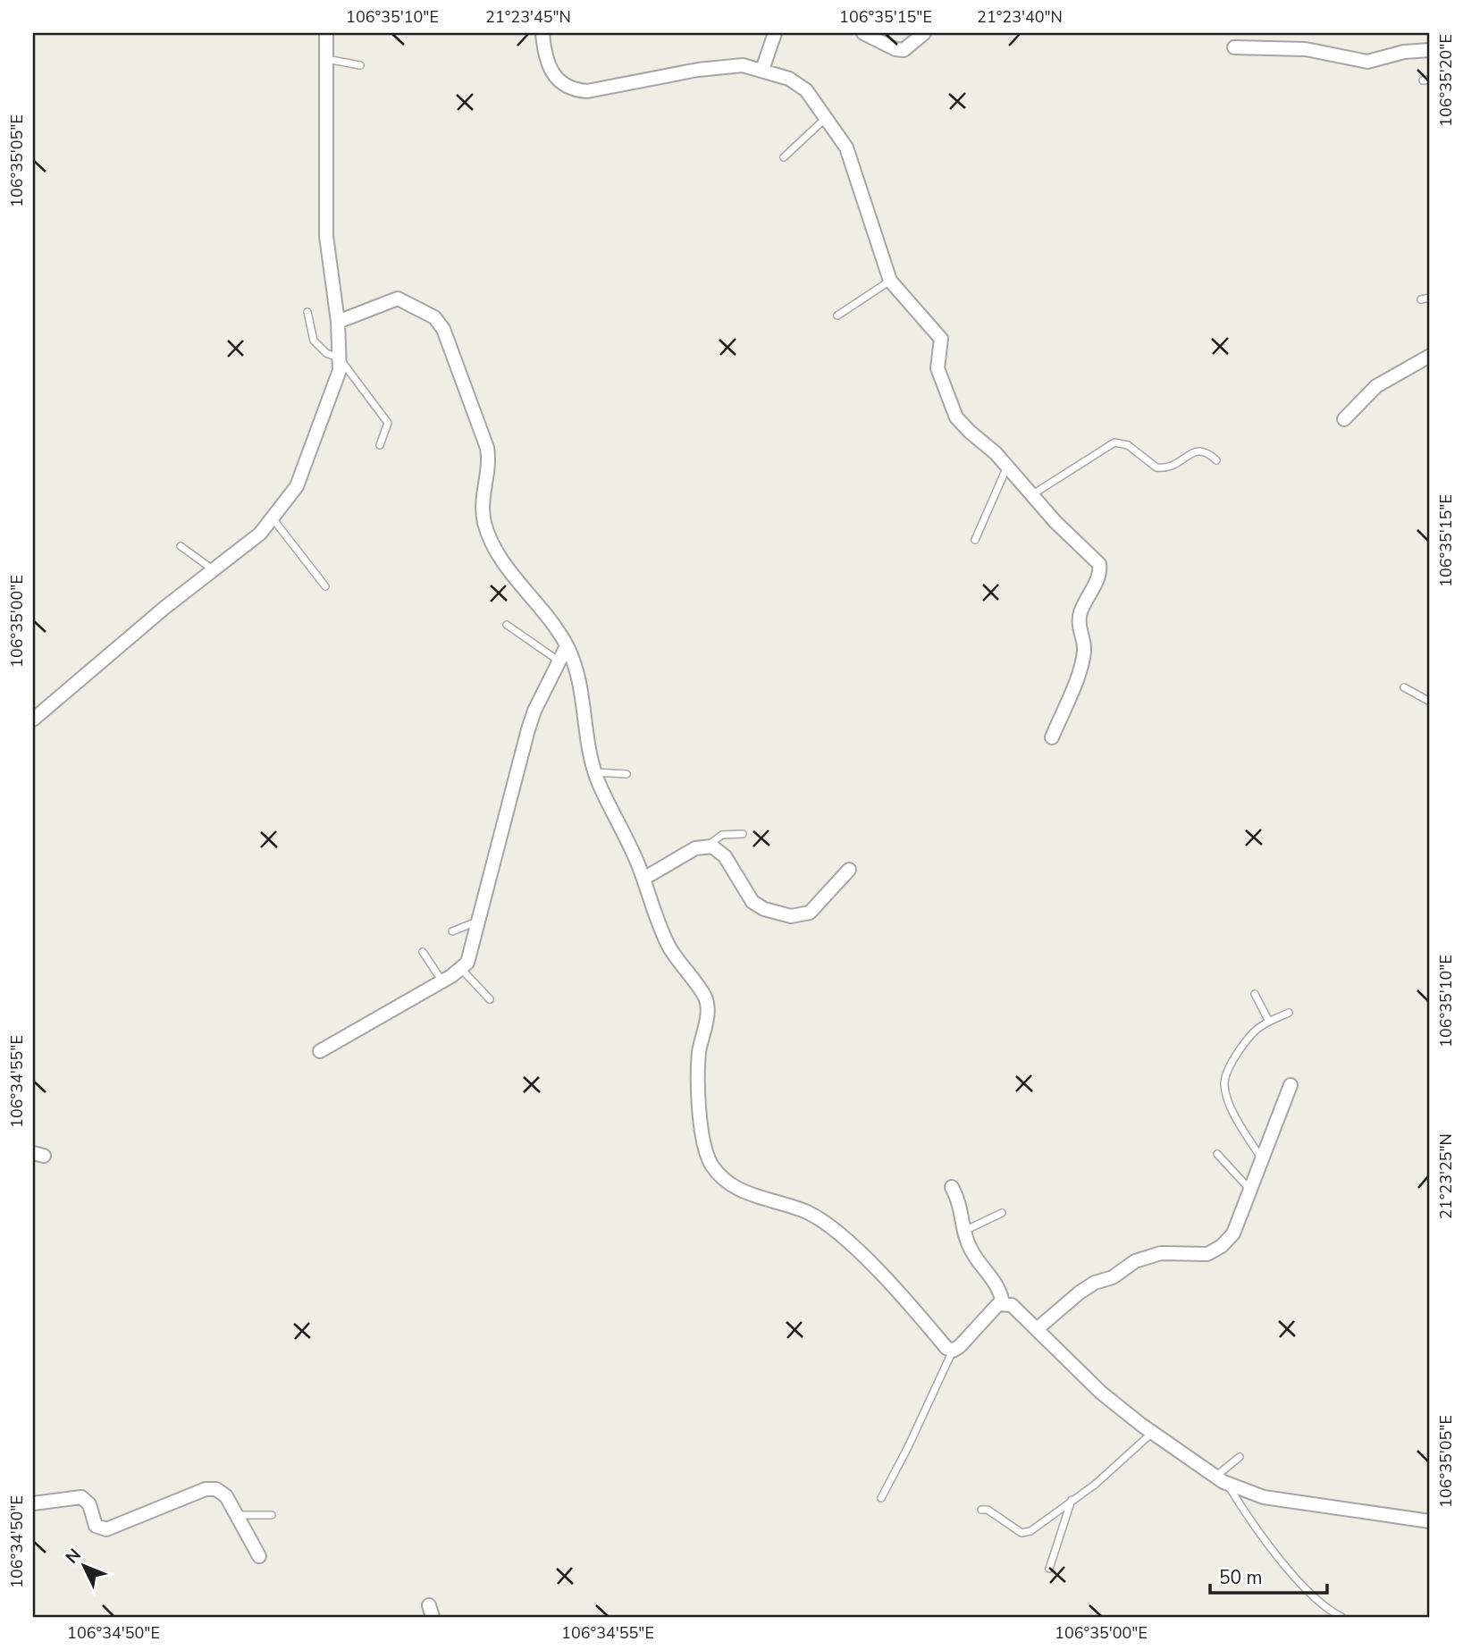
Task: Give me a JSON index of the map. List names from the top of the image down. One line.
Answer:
{"scale_bar":"50 m","north":"top left","coordinates":["106°35'10\"E","21°23'45\"N","106°35'15\"E","21°23'40\"N","106°35'20\"E","106°35'05\"E","106°35'00\"E","106°34'55\"E","21°23'25\"N","106°34'50\"E"]}
